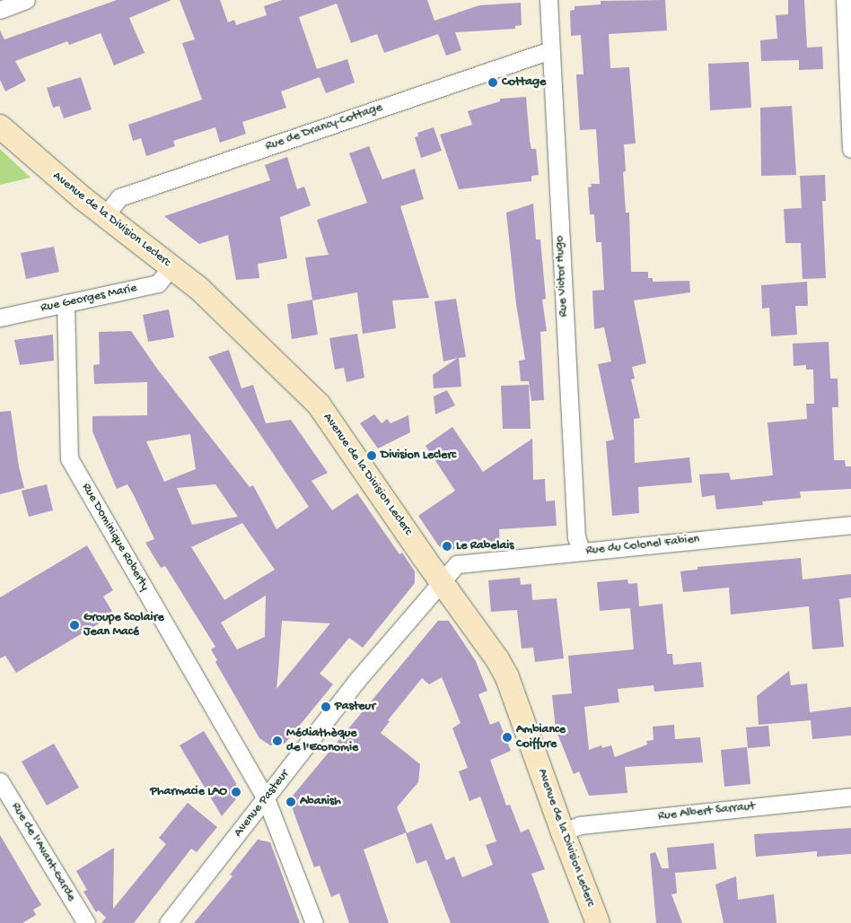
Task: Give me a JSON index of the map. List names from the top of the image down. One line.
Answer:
{"streets":{"street":["Rue de Drancy-Cottage","Avenue de la Division Leclerc","Rue Victor Hugo","Rue Georges Marie","Rue Dominique Roberty","Rue du Colonel Fabien","Avenue Pasteur","Rue Albert Sarraut","Rue de l'Avant-Garde"]},"crossings":[["Rue de Drancy-Cottage","Avenue de la Division Leclerc"],["Rue de Drancy-Cottage","Rue Victor Hugo"],["Avenue de la Division Leclerc","Rue Georges Marie"],["Avenue de la Division Leclerc","Rue du Colonel Fabien"],["Avenue de la Division Leclerc","Avenue Pasteur"],["Avenue de la Division Leclerc","Rue Albert Sarraut"],["Rue Victor Hugo","Rue du Colonel Fabien"],["Rue Georges Marie","Rue Dominique Roberty"],["Rue Dominique Roberty","Avenue Pasteur"],["Rue du Colonel Fabien","Avenue Pasteur"]],"places":["Cottage","Division Leclerc","Le Rabelais","Groupe Scolaire Jean Macé","Pasteur","Ambiance Coiffure","Médiathèque de l'Economie","Pharmacie LAO","Abanish"]}
